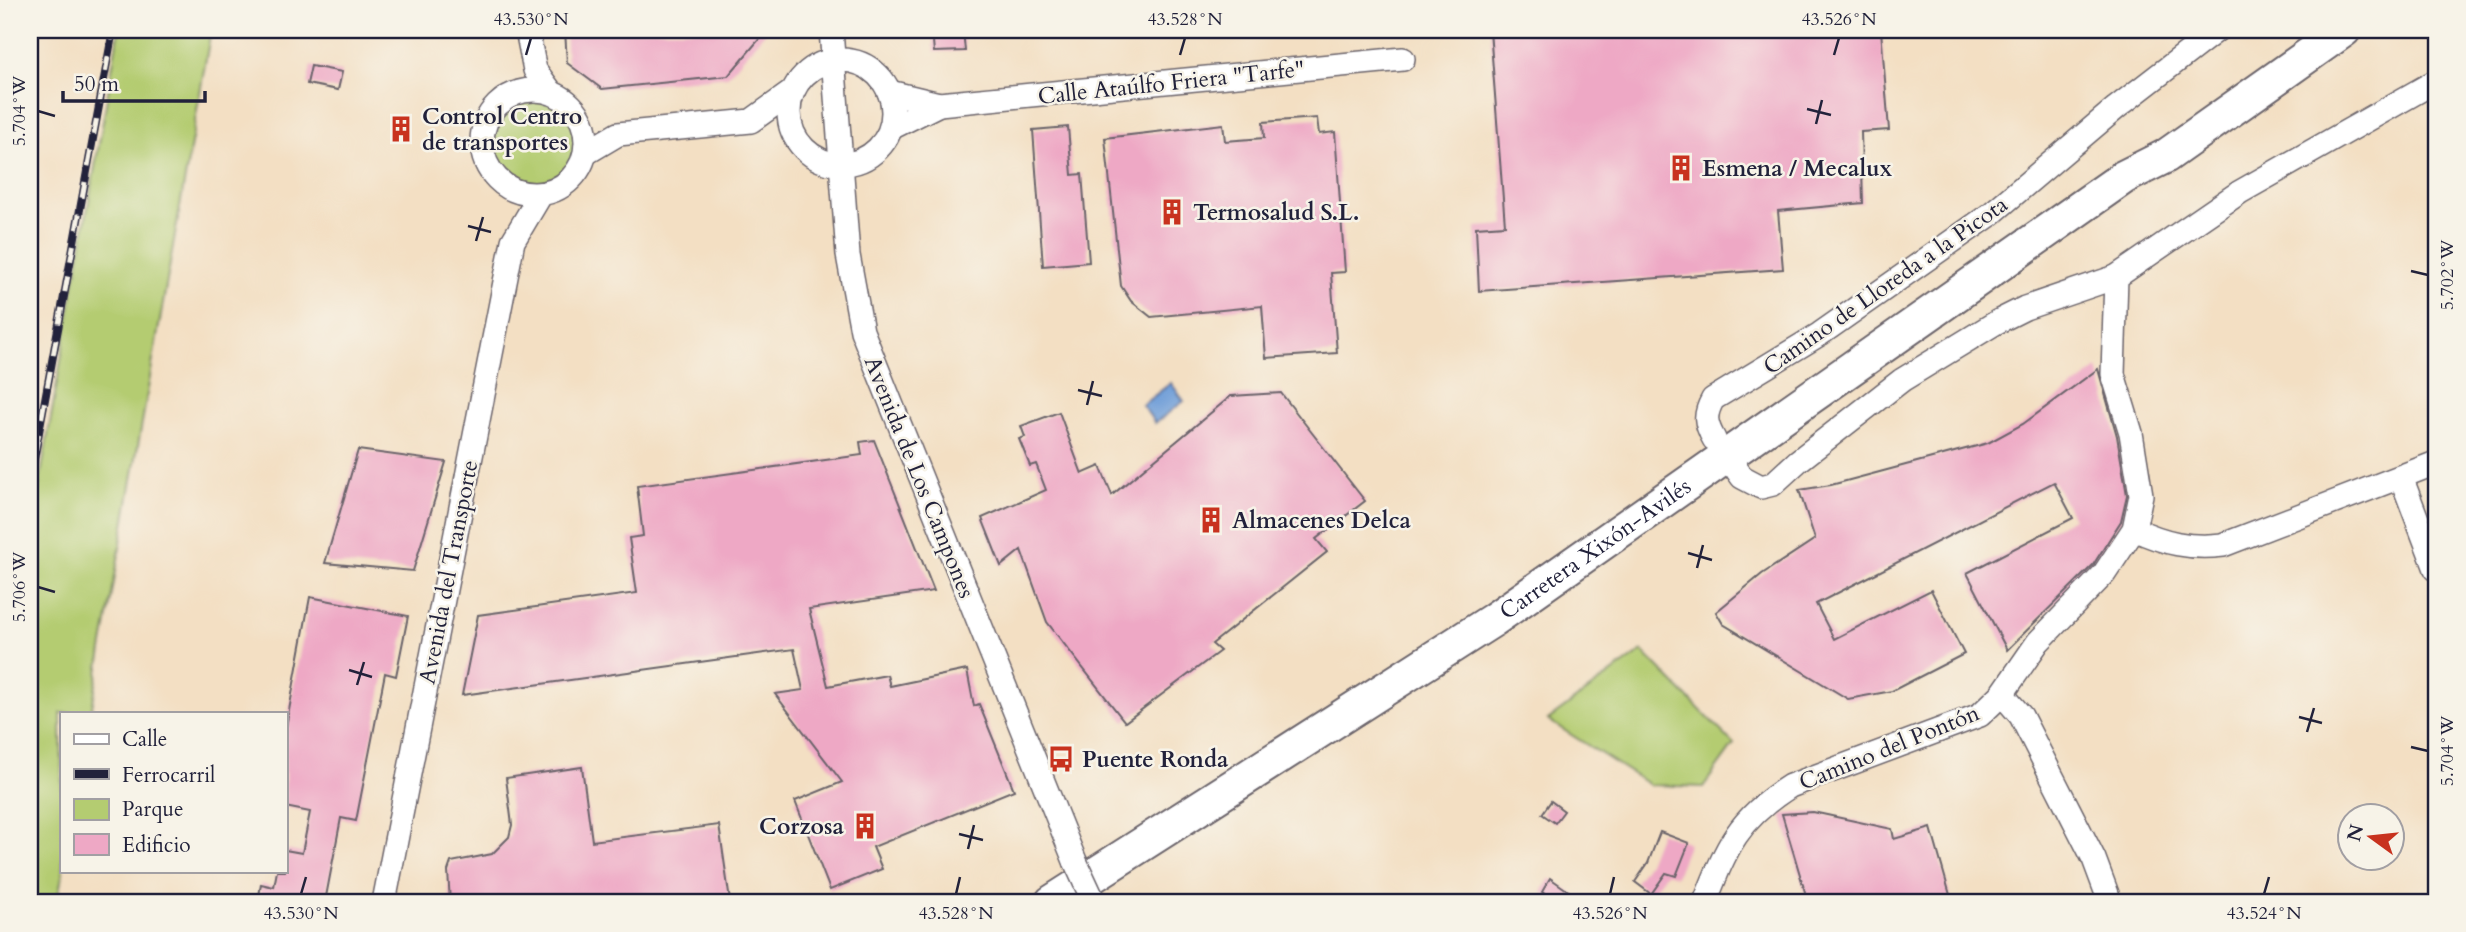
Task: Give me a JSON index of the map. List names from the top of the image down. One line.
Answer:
{"streets":{"highway":["Carretera Xixón-Avilés"],"street":["Calle Ataúlfo Friera \"Tarfe\"","Camino de Lloreda a la Picota","Avenida de Los Campones","Avenida del Transporte","Camino del Pontón"]},"places":{"building":["Control Centro de transportes","Esmena / Mecalux","Termosalud S.L.","Almacenes Delca","Corzosa"],"bus stop":["Puente Ronda"]},"legend":["Calle","Ferrocarril","Parque","Edificio"],"scale_bar":"50 m","north":"left","coordinates":["43.530°N","43.528°N","43.526°N","5.704°W","5.702°W","5.706°W","43.524°N"]}
